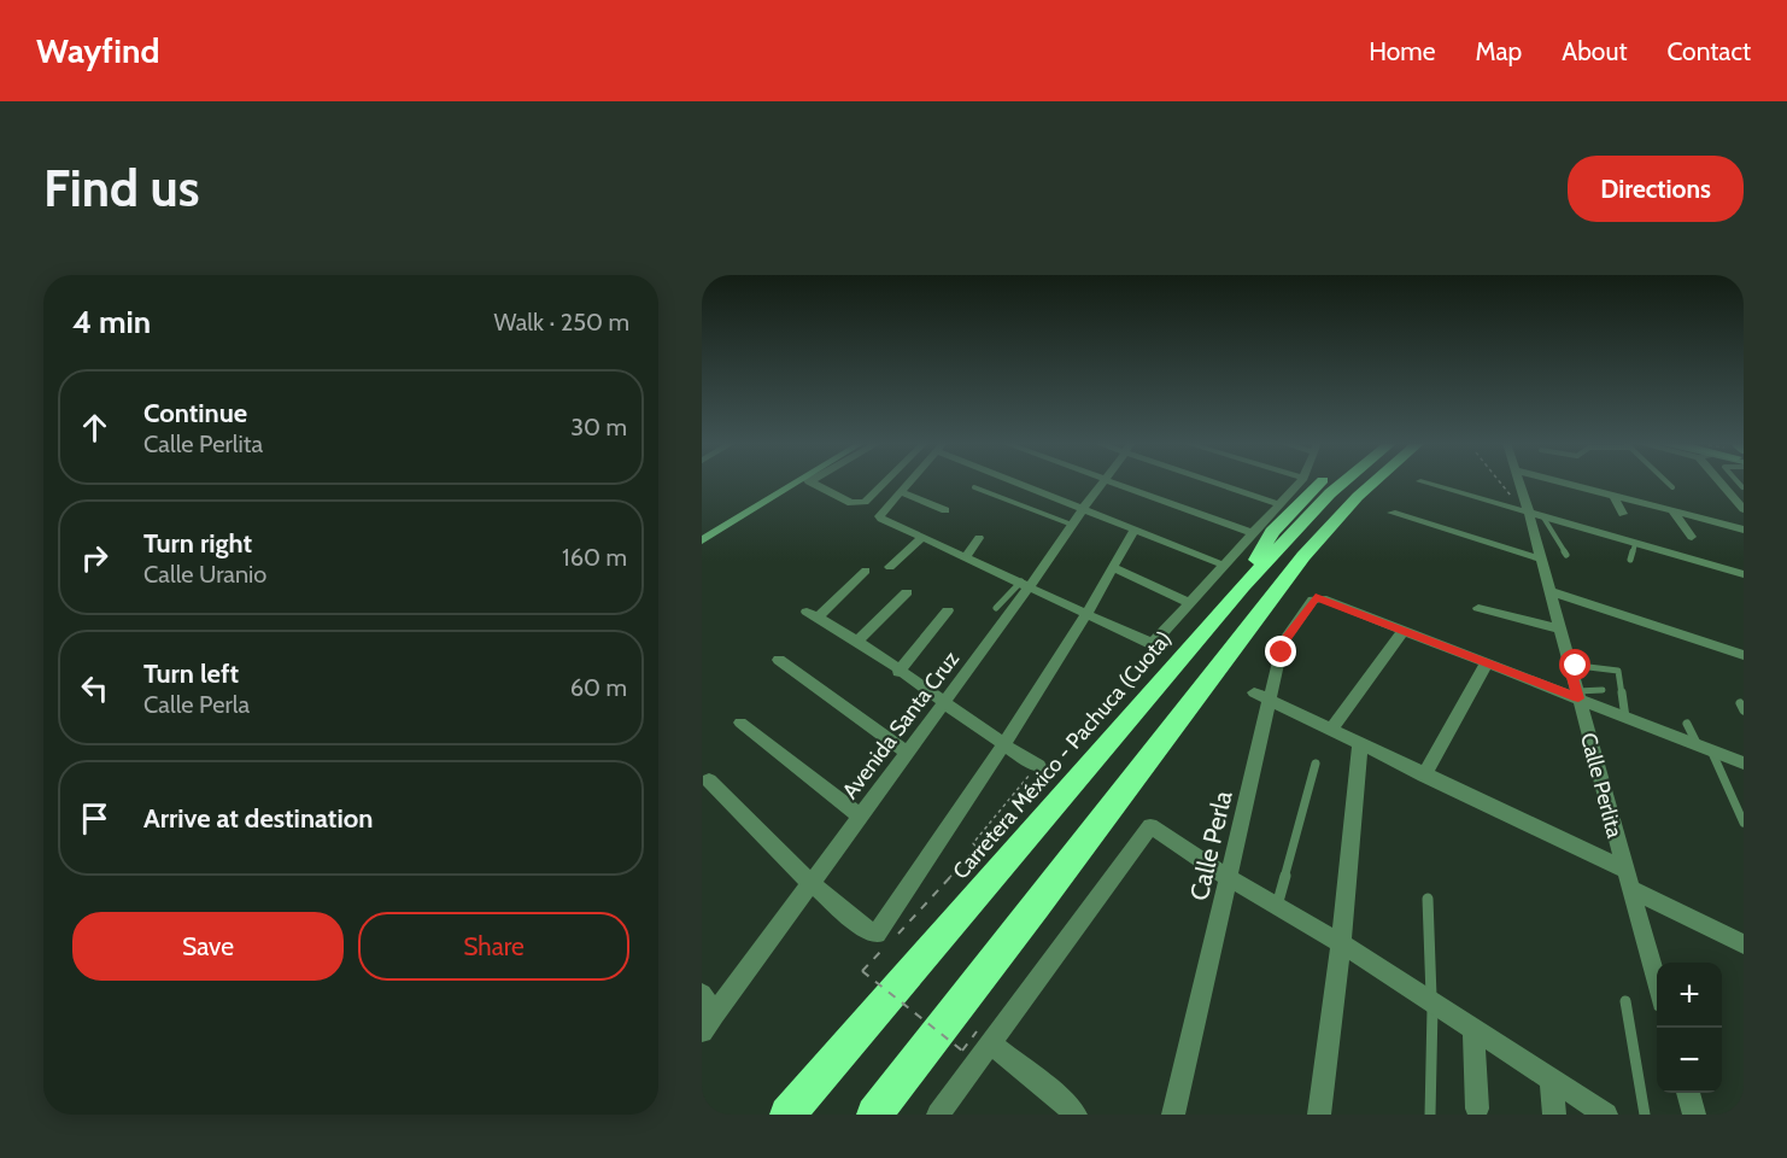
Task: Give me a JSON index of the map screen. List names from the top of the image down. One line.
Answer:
{"streets":{"highway":["Carretera México - Pachuca (Cuota)"],"street":["Avenida Santa Cruz","Calle Perlita","Calle Perla"]},"page":{"header":"Wayfind","nav":["Home","Map","About","Contact"],"buttons":["Directions",["Save","Share"]],"title":"Find us","heading":["4 min","Walk · 250 m"],"list":[["Continue","Calle Perlita","30 m"],["Turn right","Calle Uranio","160 m"],["Turn left","Calle Perla","60 m"],"Arrive at destination"],"map_buttons":["+","−"]}}
